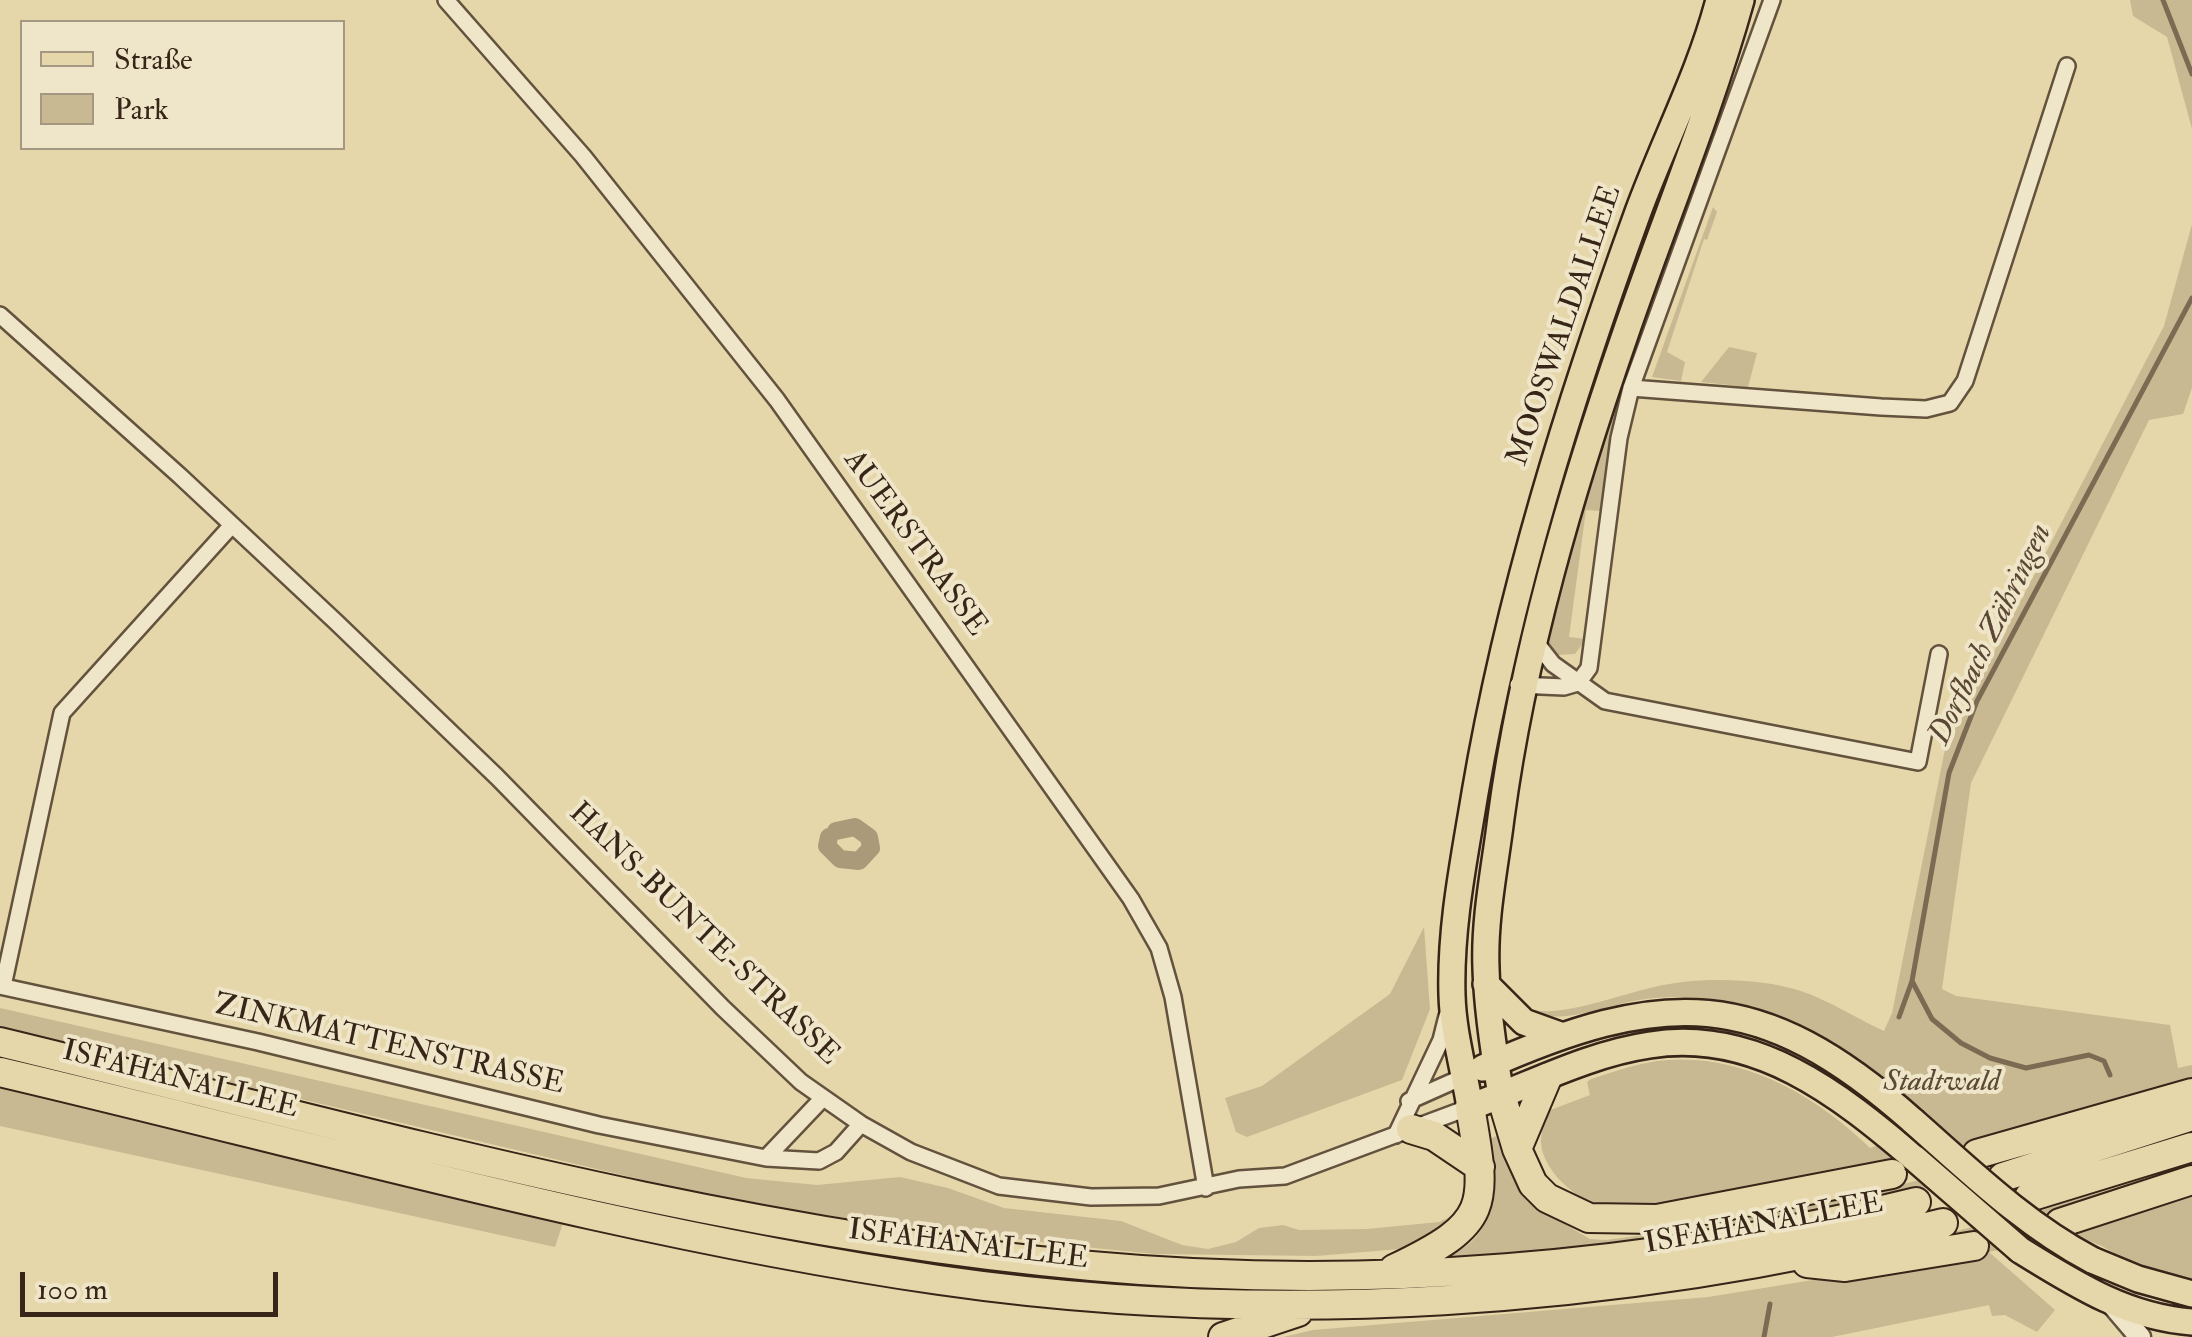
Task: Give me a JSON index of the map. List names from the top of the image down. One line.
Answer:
{"streets":{"highway":["ISFAHANALLEE"],"main road":["MOOSWALDALLEE","HANS-BUNTE-STRASSE"],"street":["AUERSTRASSE","ZINKMATTENSTRASSE"]},"crossings":[["MOOSWALDALLEE","HANS-BUNTE-STRASSE"],["AUERSTRASSE","HANS-BUNTE-STRASSE"],["HANS-BUNTE-STRASSE","ZINKMATTENSTRASSE"]],"water":["Dorfbach Zähringen"],"parks":["Stadtwald"],"legend":["Straße","Park"],"scale_bar":"100 m"}
